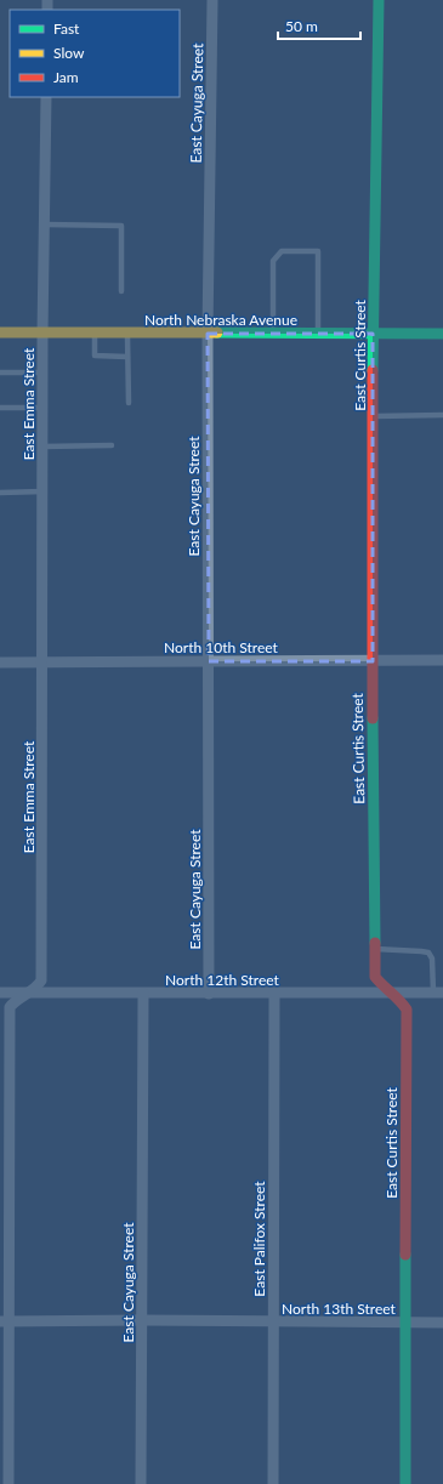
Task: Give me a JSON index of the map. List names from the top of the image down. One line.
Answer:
{"streets":{"street":["East Cayuga Street","North Nebraska Avenue","East Curtis Street","East Emma Street","North 10th Street","North 12th Street","East Palifox Street","North 13th Street"]},"crossings":[["East Cayuga Street","North Nebraska Avenue"],["East Cayuga Street","North 10th Street"],["East Cayuga Street","North 12th Street"],["East Cayuga Street","North 13th Street"],["North Nebraska Avenue","East Curtis Street"],["North Nebraska Avenue","East Emma Street"],["East Curtis Street","North 10th Street"],["East Curtis Street","North 12th Street"],["East Curtis Street","North 13th Street"],["East Emma Street","North 10th Street"],["East Emma Street","North 12th Street"],["East Emma Street","North 13th Street"],["North 12th Street","East Palifox Street"],["East Palifox Street","North 13th Street"]],"legend":["Fast","Slow","Jam"],"scale_bar":"50 m"}
